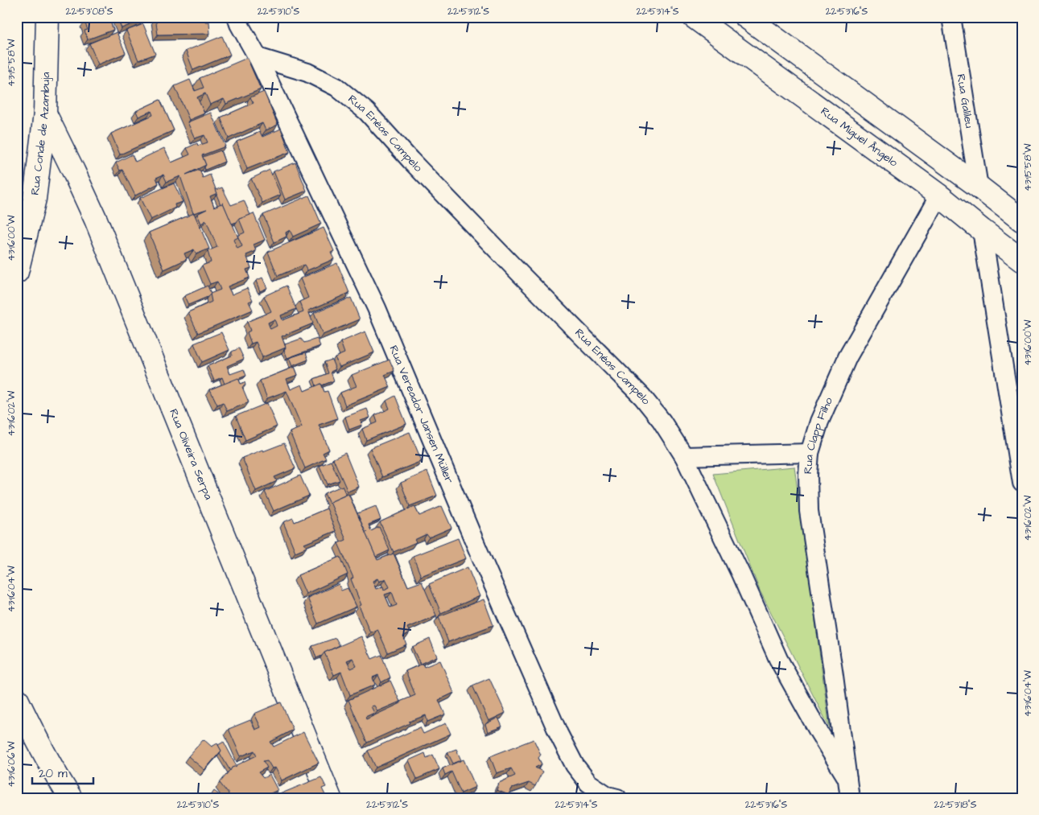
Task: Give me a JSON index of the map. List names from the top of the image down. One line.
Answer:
{"streets":{"street":["Rua Galileu","Rua Conde de Azambuja","Rua Enéas Campelo","Rua Miguel Ângelo","Rua Vereador Jansen Müller","Rua Clapp Filho","Rua Oliveira Serpa"]},"crossings":[["Rua Conde de Azambuja","Rua Oliveira Serpa"],["Rua Enéas Campelo","Rua Vereador Jansen Müller"],["Rua Enéas Campelo","Rua Clapp Filho"],["Rua Miguel Ângelo","Rua Clapp Filho"]],"scale_bar":"20 m","coordinates":["22°53'08\"S","22°53'10\"S","22°53'12\"S","22°53'14\"S","22°53'16\"S","43°15'58\"W","43°16'00\"W","43°16'02\"W","43°16'04\"W","43°16'06\"W","22°53'18\"S"]}
